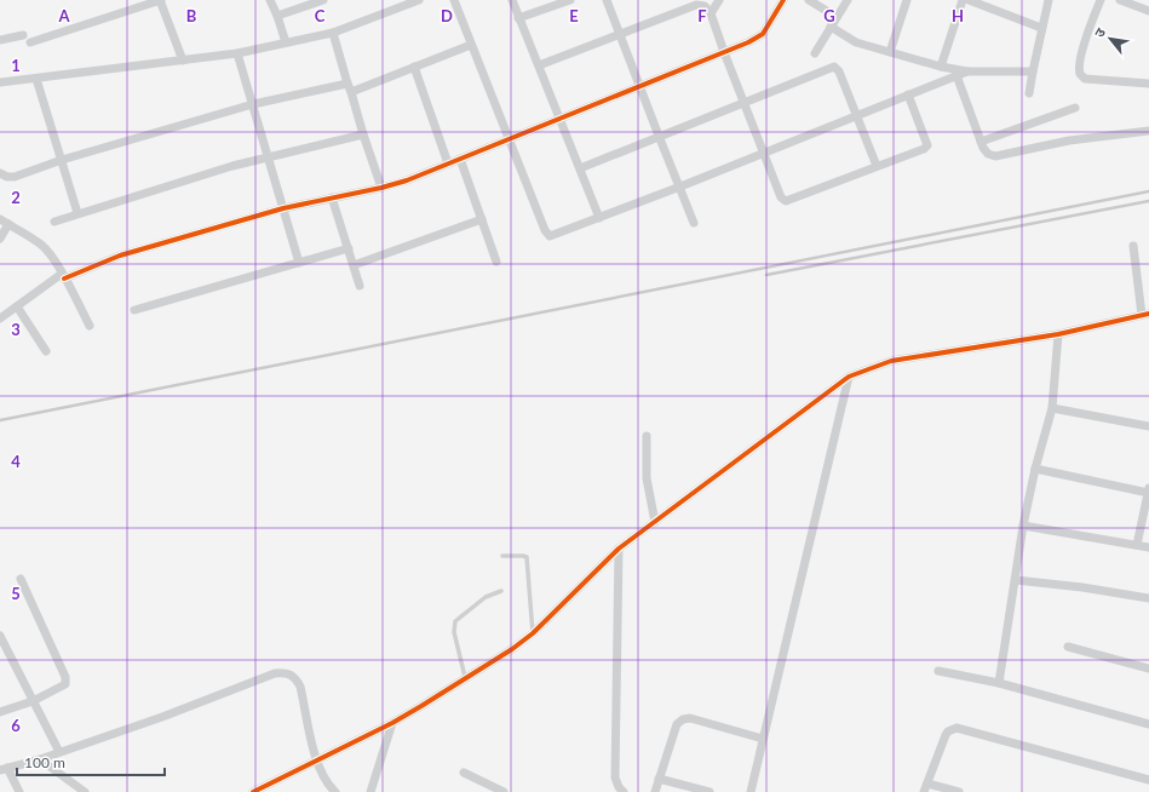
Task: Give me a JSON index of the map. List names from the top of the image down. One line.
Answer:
{"scale_bar":"100 m","north":"top left","grid":{"columns":["A","B","C","D","E","F","G","H"],"rows":["1","2","3","4","5","6"]}}
